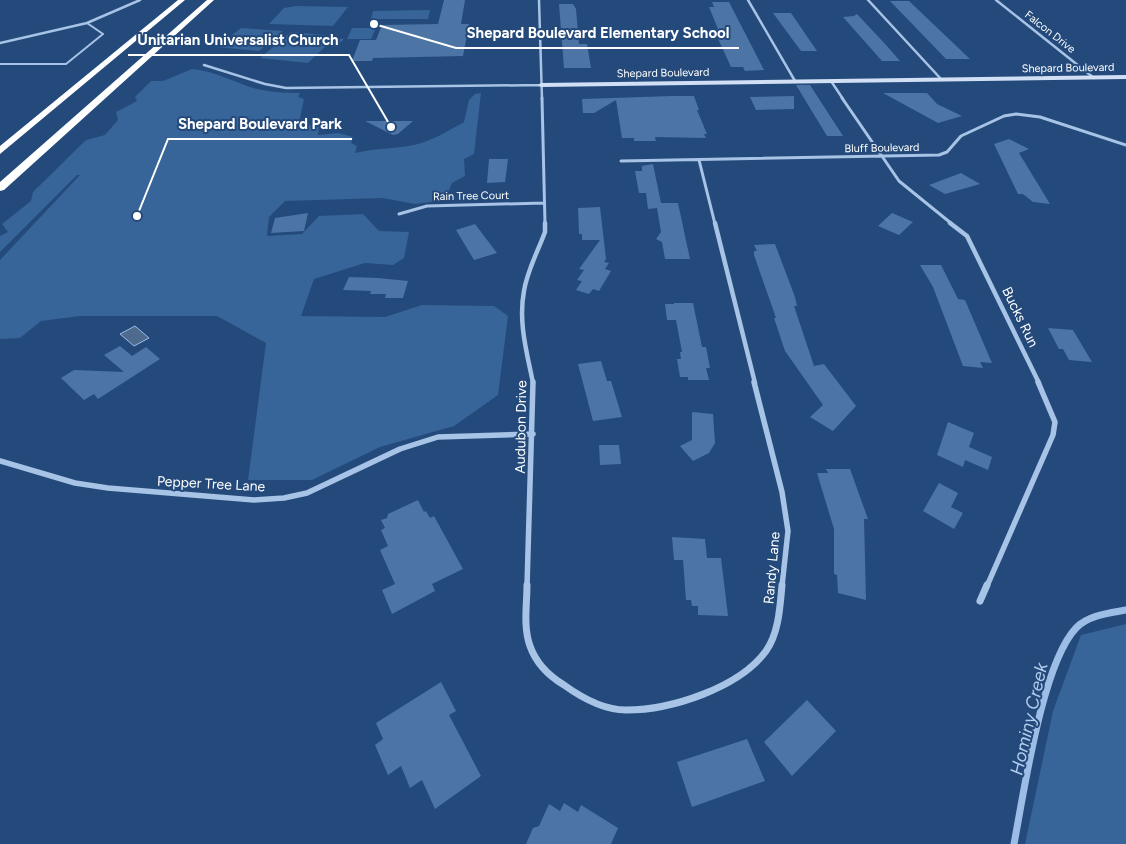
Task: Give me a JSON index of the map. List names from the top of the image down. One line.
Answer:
{"streets":{"street":["Falcon Drive","Shepard Boulevard","Bluff Boulevard","Rain Tree Court","Bucks Run","Audubon Drive","Pepper Tree Lane","Randy Lane"]},"crossings":[["Falcon Drive","Shepard Boulevard"],["Shepard Boulevard","Bucks Run"],["Shepard Boulevard","Audubon Drive"],["Bluff Boulevard","Bucks Run"],["Bluff Boulevard","Randy Lane"],["Rain Tree Court","Audubon Drive"],["Audubon Drive","Pepper Tree Lane"],["Audubon Drive","Randy Lane"]],"water":["Hominy Creek"],"places":["Shepard Boulevard Elementary School","Unitarian Universalist Church","Shepard Boulevard Park"]}
